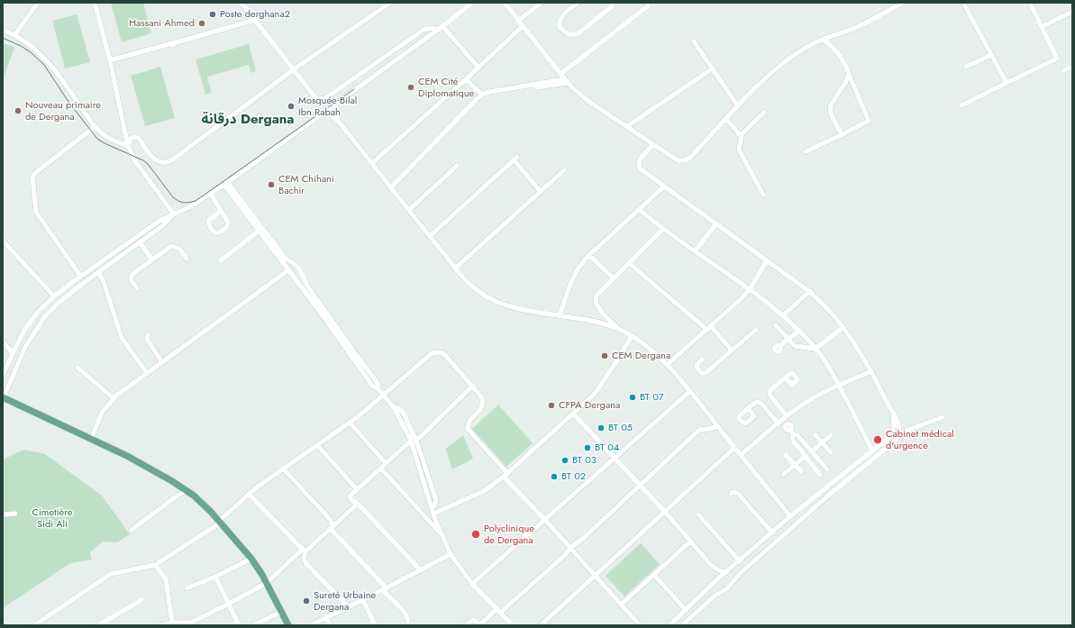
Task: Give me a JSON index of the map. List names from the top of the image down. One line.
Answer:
{"districts":["درقانة Dergana"],"parks":["Cimetière Sidi Ali"],"places":["Poste derghana2","Hassani Ahmed","CEM Cité Diplomatique","Mosquée Bilal Ibn Rabah","Nouveau primaire de Dergana","CEM Chihani Bachir","CEM Dergana","BT 07","CFPA Dergana","BT 05","Cabinet médical d'urgence","BT 04","BT 03","BT 02","Polyclinique de Dergana","Sureté Urbaine Dergana"]}
